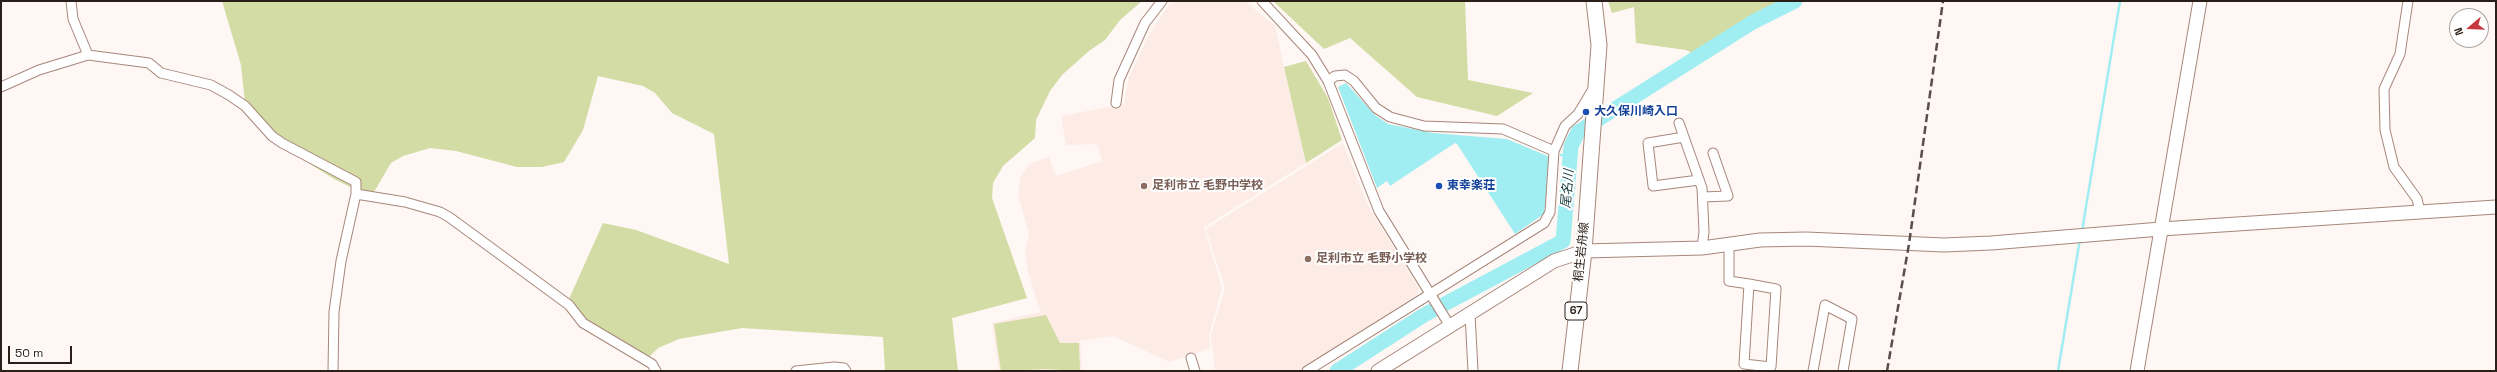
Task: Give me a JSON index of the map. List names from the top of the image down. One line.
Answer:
{"streets":{"main road":["桐生岩舟線","67"]},"crossings":[["桐生岩舟線","67"]],"water":["尾名川"],"places":["大久保川崎入口","足利市立 毛野中学校","東幸楽荘","足利市立 毛野小学校"],"scale_bar":"50 m","north":"left"}
